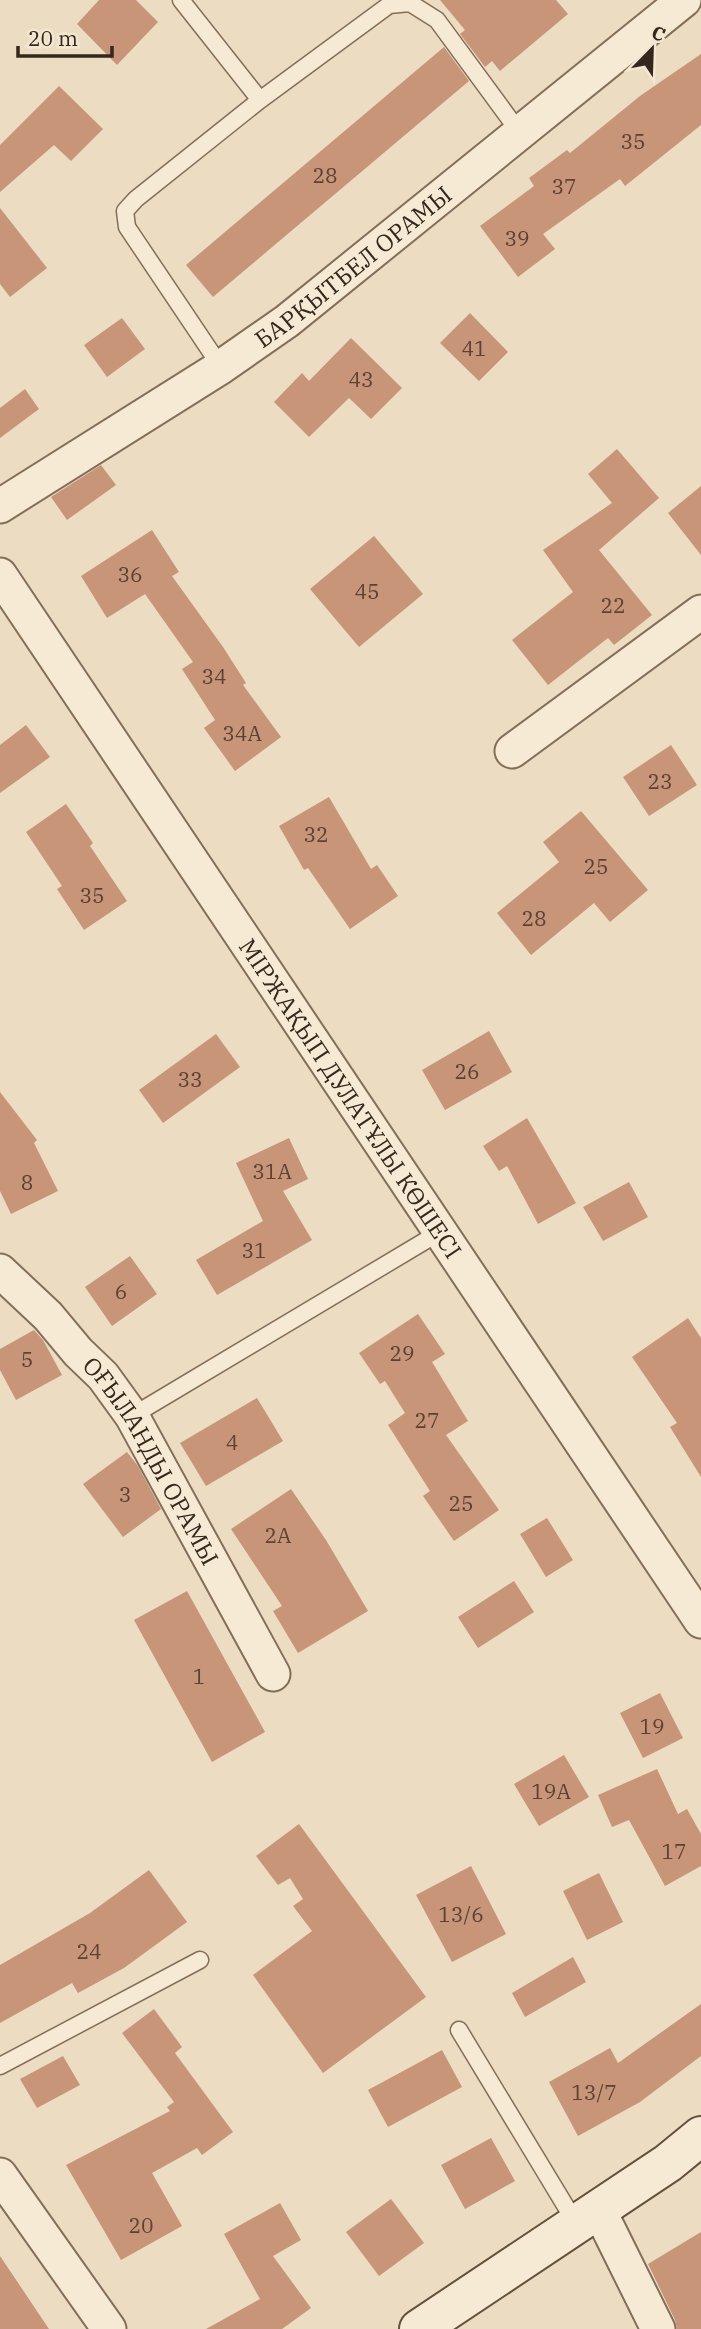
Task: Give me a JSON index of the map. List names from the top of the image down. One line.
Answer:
{"streets":{"street":["БАРҚЫТБЕЛ ОРАМЫ","МІРЖАҚЫП ДУЛАТҰЛЫ КӨШЕСІ","ОҒЫЛАНДЫ ОРАМЫ"]},"house_numbers":["35","28","37","39","41","43","36","45","22","34","34А","23","32","25","35","28","26","33","31А","8","31","6","29","5","27","4","3","25","2А","1","19","19А","17","13/6","24","13/7","20"],"scale_bar":"20 m","north":"top right"}
